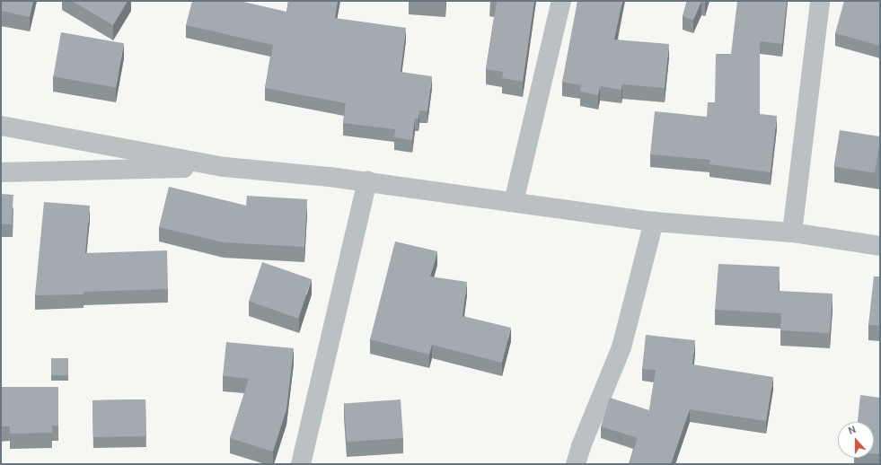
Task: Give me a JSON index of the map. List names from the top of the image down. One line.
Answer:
{"north":"top"}
